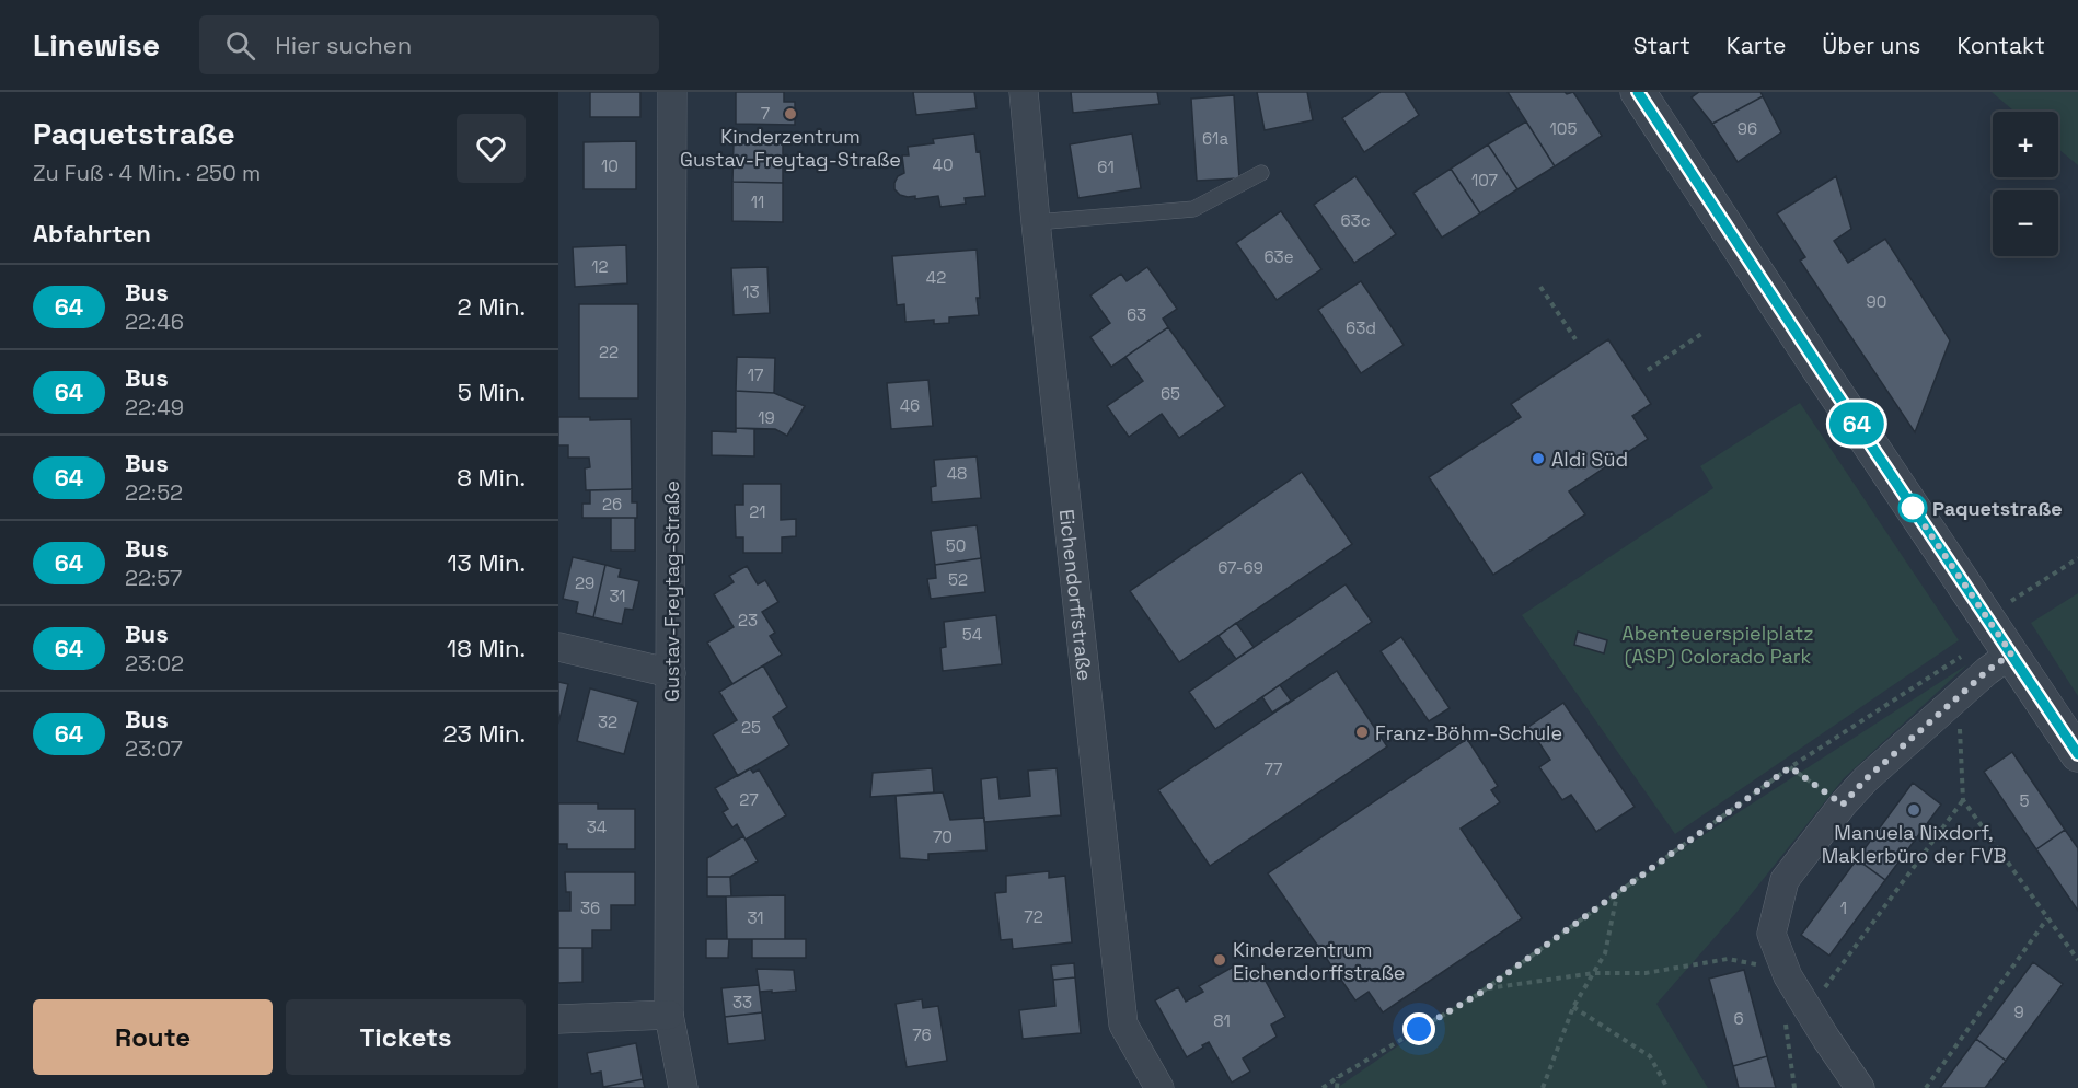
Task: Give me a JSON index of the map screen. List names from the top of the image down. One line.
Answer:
{"streets":{"street":["Gustav-Freytag-Straße","Eichendorffstraße"]},"parks":["Abenteuerspielplatz (ASP) Colorado Park"],"places":["Kinderzentrum Gustav-Freytag-Straße","Aldi Süd","Paquetstraße","Franz-Böhm-Schule","Manuela Nixdorf, Maklerbüro der FVB","Kinderzentrum Eichendorffstraße"],"lines":["bus line 64"],"house_numbers":["7","105","96","61a","40","10","61","107","11","63c","63e","12","42","13","90","63","63d","22","17","65","46","19","48","26","21","50","67-69","52","29","31","23","54","32","25","77","27","5","34","70","36","1","72","31","33","9","6","81","76"],"page":{"header":"Linewise","search":"Hier suchen","nav":["Start","Karte","Über uns","Kontakt"],"heading":[["Paquetstraße","Zu Fuß · 4 Min. · 250 m"],"Abfahrten"],"on_map":"64","map_buttons":["+","−"],"list":[{"mark":"64","name":"Bus","note":"22:46","value":"2 Min."},{"mark":"64","name":"Bus","note":"22:49","value":"5 Min."},{"mark":"64","name":"Bus","note":"22:52","value":"8 Min."},{"mark":"64","name":"Bus","note":"22:57","value":"13 Min."},{"mark":"64","name":"Bus","note":"23:02","value":"18 Min."},{"mark":"64","name":"Bus","note":"23:07","value":"23 Min."}],"buttons":["Route","Tickets"]}}
